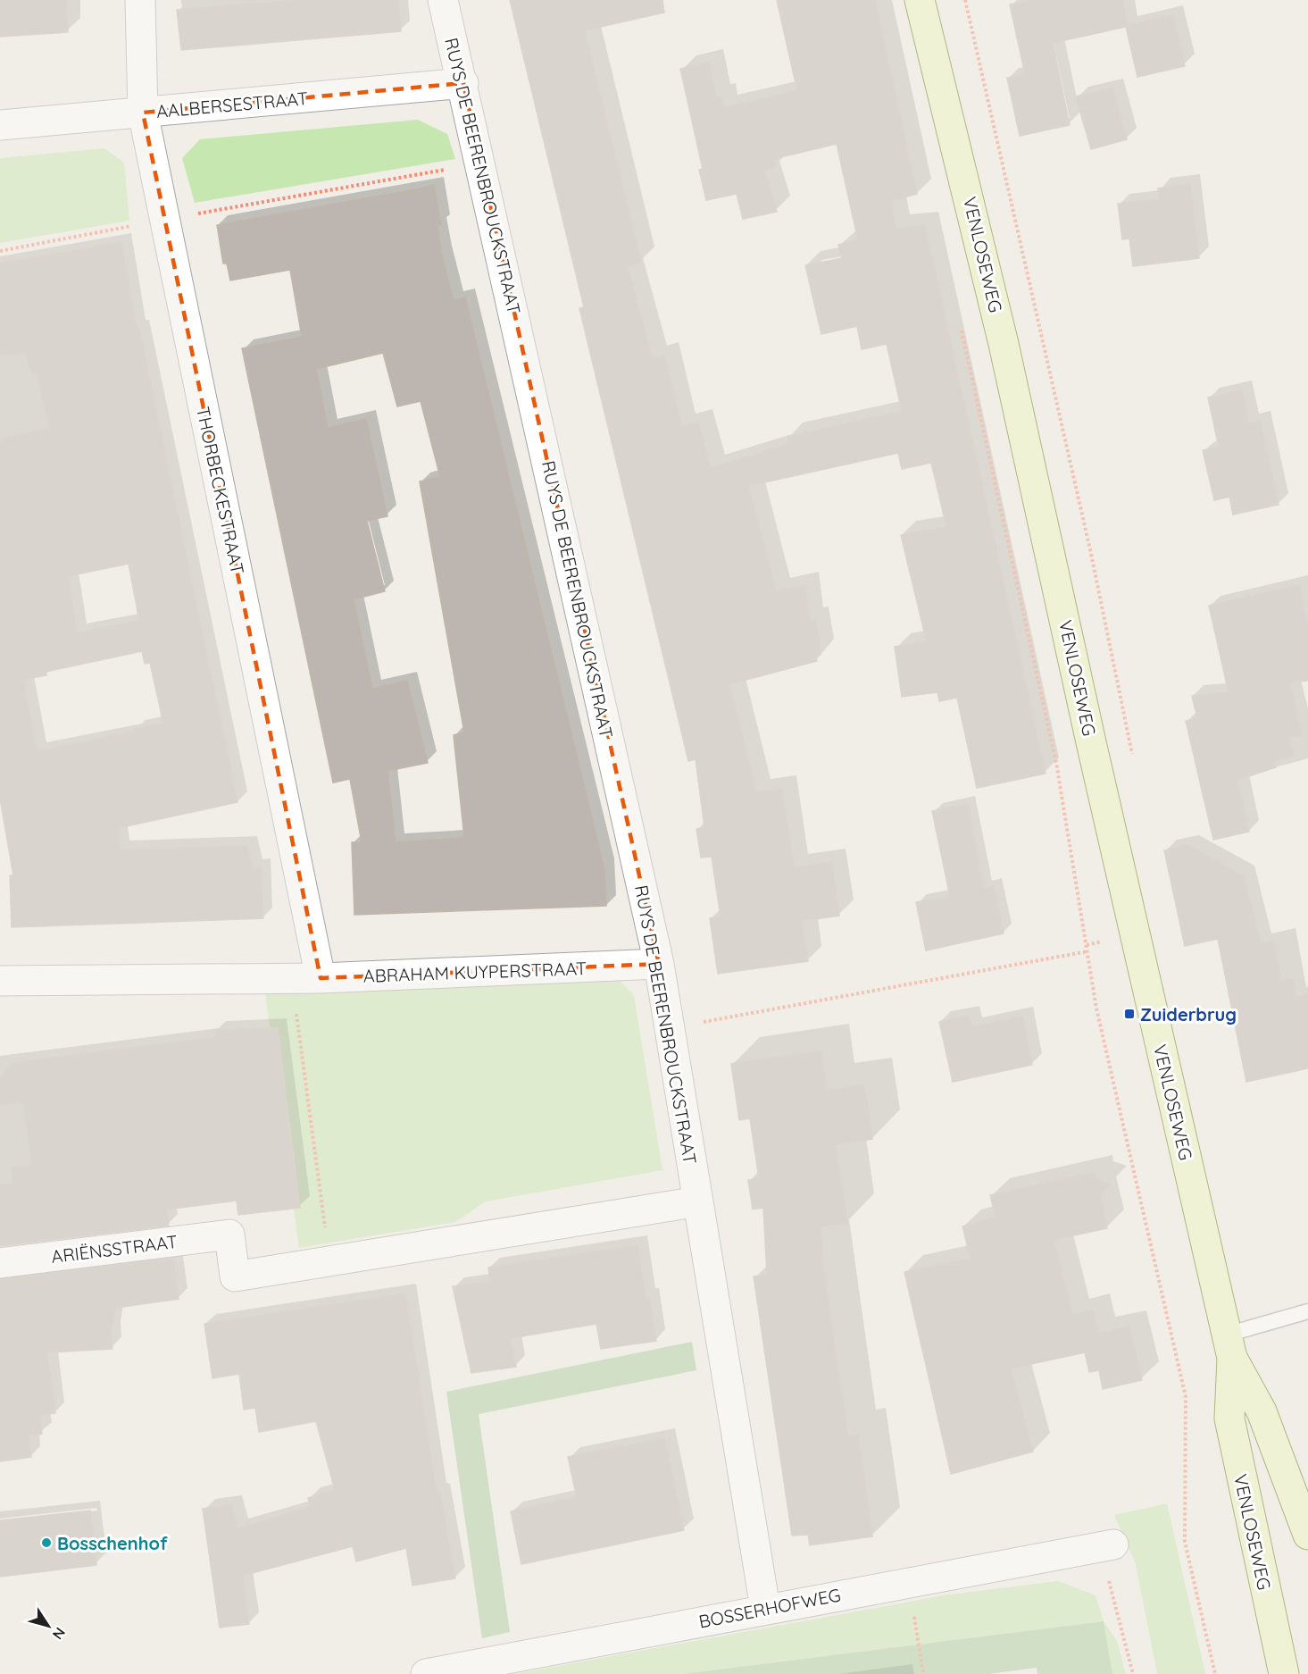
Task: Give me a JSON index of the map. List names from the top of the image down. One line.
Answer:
{"streets":{"main road":["VENLOSEWEG"],"street":["AALBERSESTRAAT","RUYS DE BEERENBROUCKSTRAAT","THORBECKESTRAAT","ABRAHAM KUYPERSTRAAT","ARIËNSSTRAAT","BOSSERHOFWEG"]},"crossings":[["AALBERSESTRAAT","RUYS DE BEERENBROUCKSTRAAT"],["AALBERSESTRAAT","THORBECKESTRAAT"],["RUYS DE BEERENBROUCKSTRAAT","ABRAHAM KUYPERSTRAAT"],["RUYS DE BEERENBROUCKSTRAAT","BOSSERHOFWEG"],["THORBECKESTRAAT","ABRAHAM KUYPERSTRAAT"]],"places":{"transit":["Zuiderbrug"],"other":["Bosschenhof"]},"north":"bottom right"}
